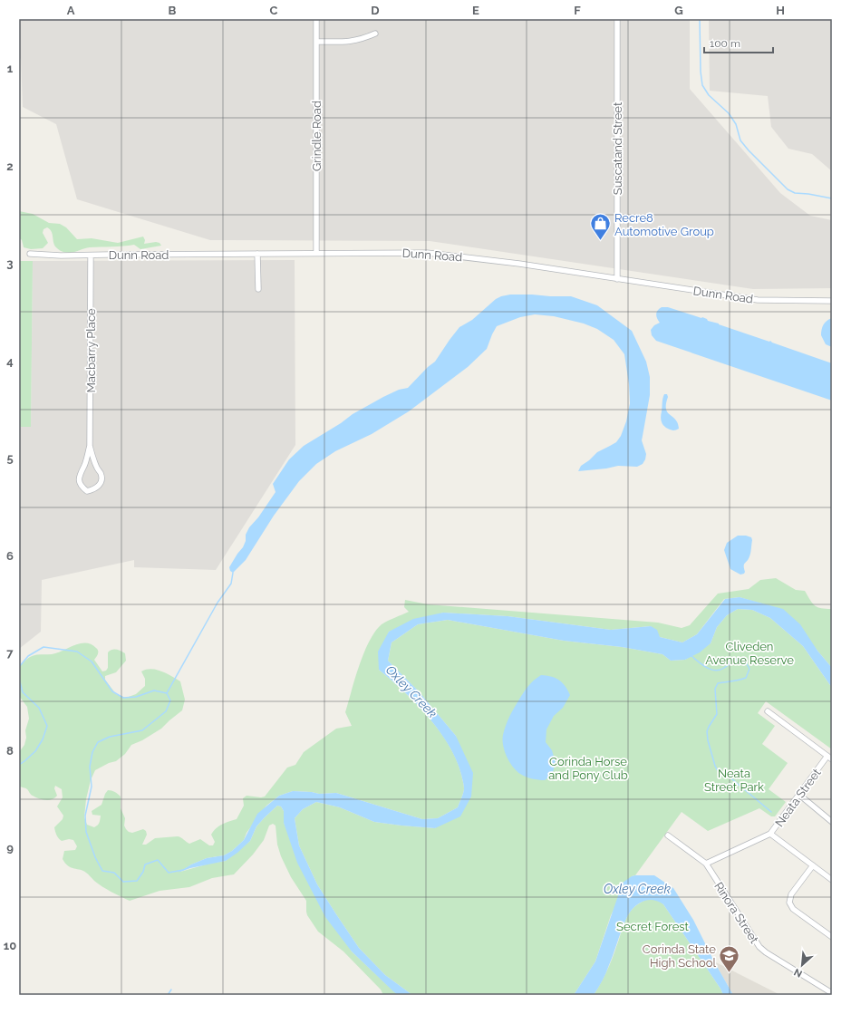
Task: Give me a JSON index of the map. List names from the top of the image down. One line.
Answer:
{"streets":{"street":["Grindle Road","Suscatand Street","Dunn Road","Macbarry Place","Neata Street","Rinora Street"]},"crossings":[["Grindle Road","Dunn Road"],["Suscatand Street","Dunn Road"],["Dunn Road","Macbarry Place"],["Neata Street","Rinora Street"]],"water":["Oxley Creek"],"parks":["Cliveden Avenue Reserve","Corinda Horse and Pony Club","Neata Street Park","Secret Forest"],"places":{"shop":["Recre8 Automotive Group"],"school or university":["Corinda State High School"]},"scale_bar":"100 m","north":"bottom left","grid":{"columns":["A","B","C","D","E","F","G","H"],"rows":["1","2","3","4","5","6","7","8","9","10"]}}
